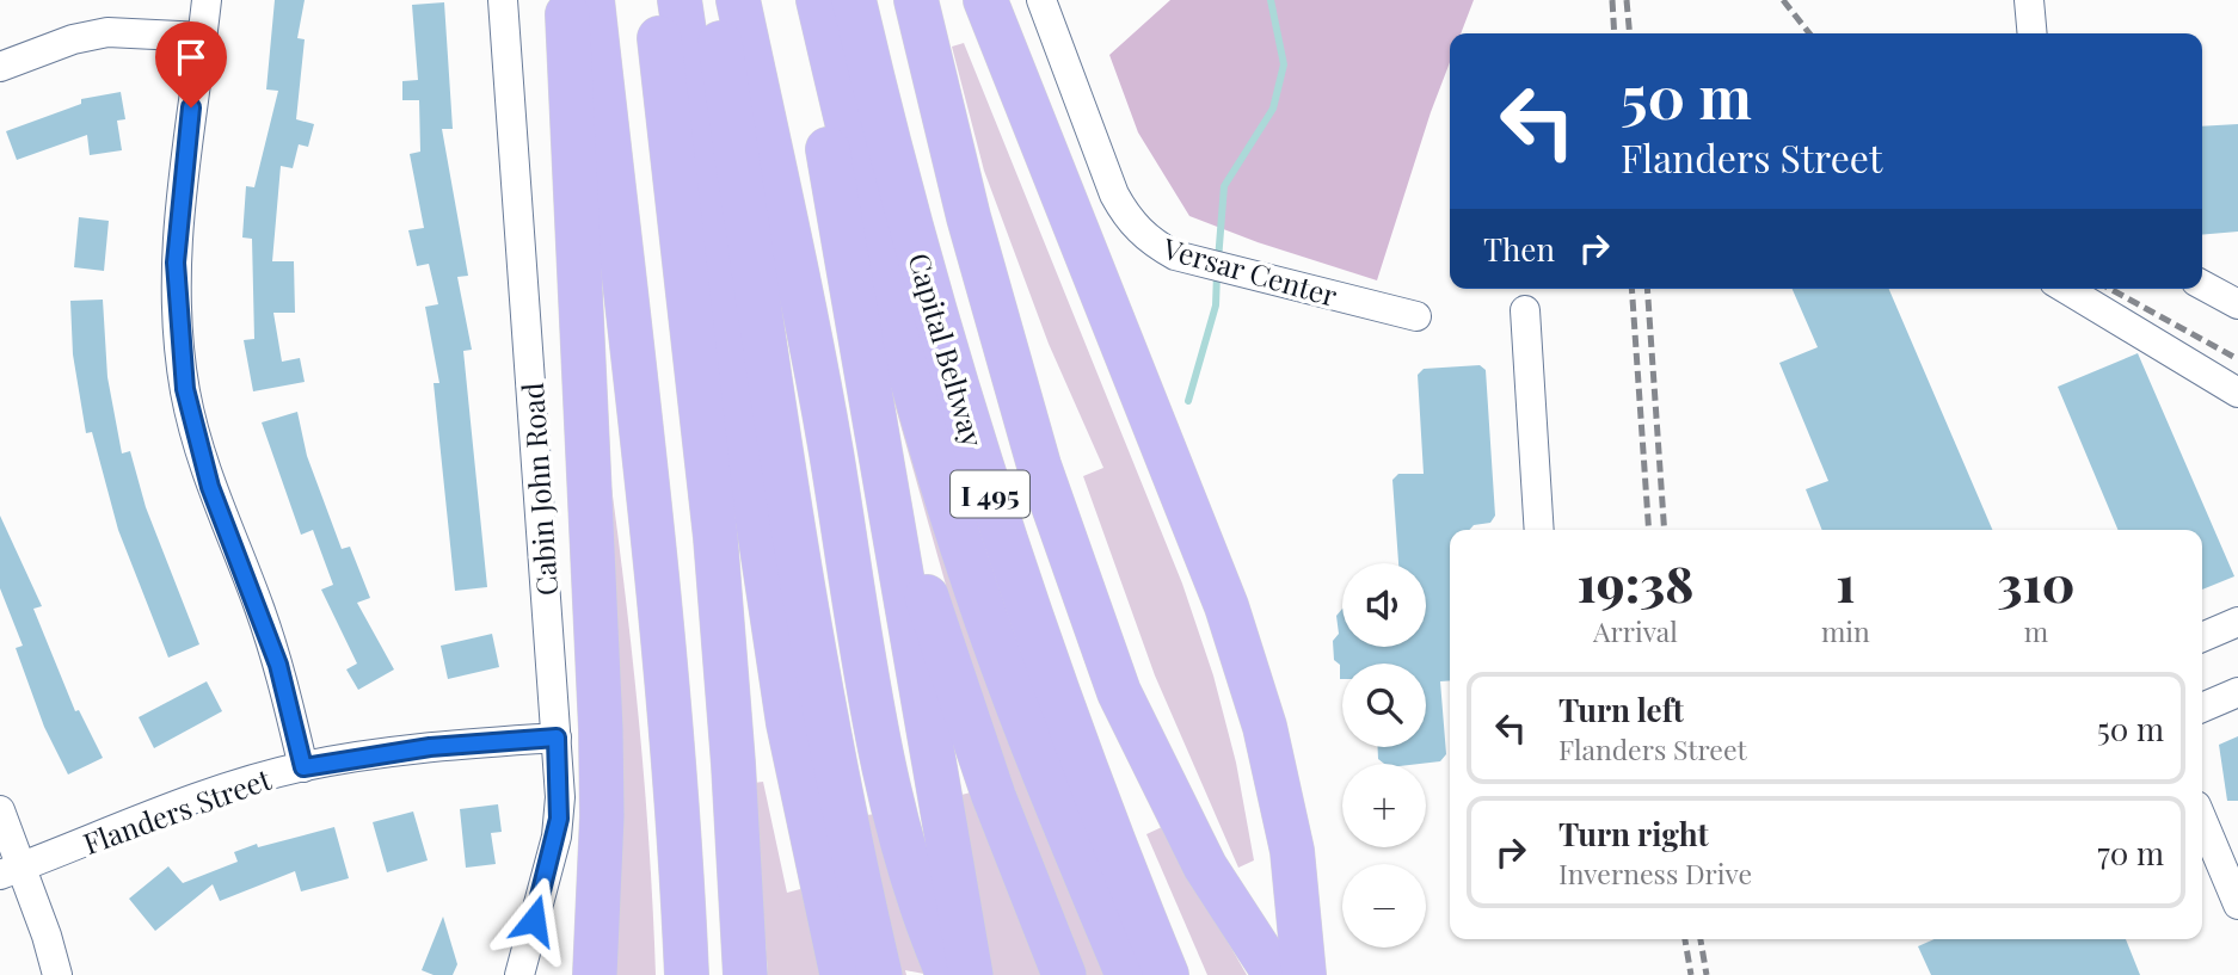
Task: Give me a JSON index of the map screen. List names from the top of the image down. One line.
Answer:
{"streets":{"highway":["Capital Beltway","I 495"],"street":["Versar Center","Cabin John Road","Flanders Street"]},"crossings":[["Cabin John Road","Flanders Street"]],"page":{"turn":["50 m","Flanders Street"],"then":"Then","eta":["19:38","Arrival","1","min","310","m"],"map_buttons":["+","−"],"list":[{"name":"Turn left","note":"Flanders Street","value":"50 m"},{"name":"Turn right","note":"Inverness Drive","value":"70 m"}]}}
